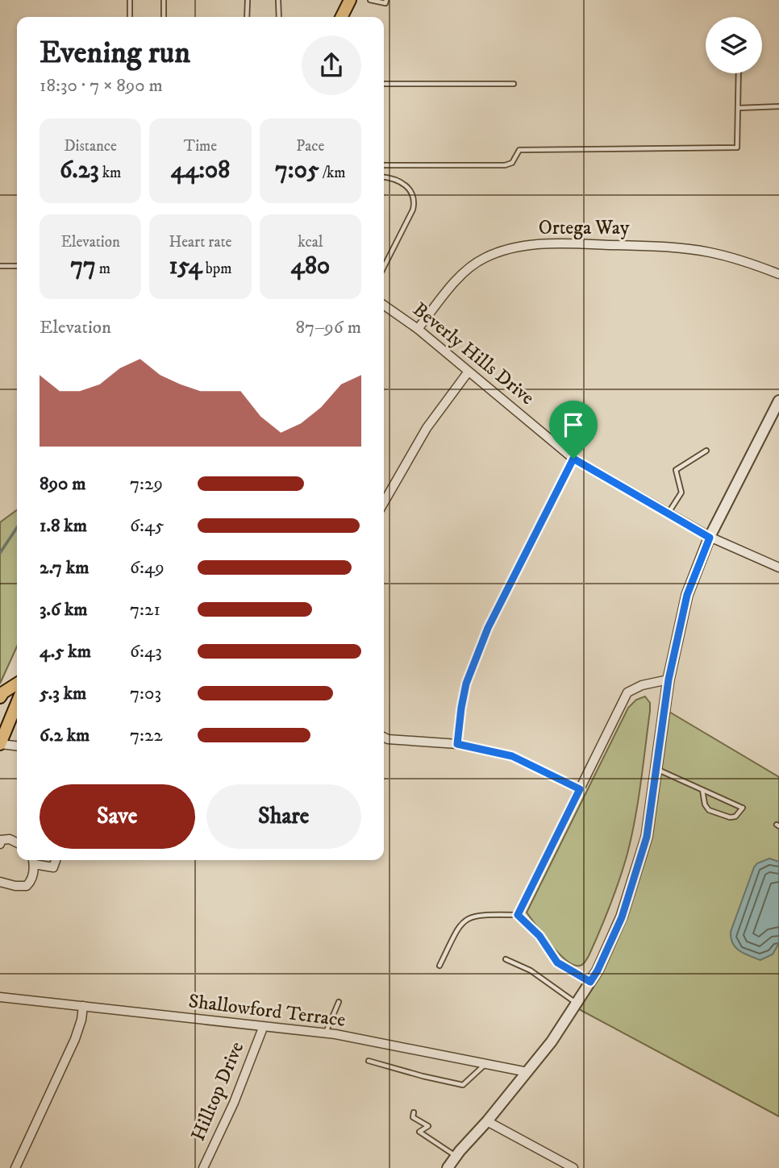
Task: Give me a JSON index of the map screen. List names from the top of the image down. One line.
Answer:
{"streets":{"street":["Ortega Way","Beverly Hills Drive","Shallowford Terrace","Hilltop Drive"]},"crossings":[["Ortega Way","Beverly Hills Drive"],["Shallowford Terrace","Hilltop Drive"]],"page":{"heading":["Evening run","18:30 · 7 × 890 m"],"stats":[["Distance","6.23 km"],["Time","44:08"],["Pace","7:05 /km"],["Elevation","77 m"],["Heart rate","154 bpm"],["kcal","480"]],"chart":["Elevation","87–96 m"],"list":[{"name":"890 m","note":"7:29"},{"name":"1.8 km","note":"6:45"},{"name":"2.7 km","note":"6:49"},{"name":"3.6 km","note":"7:21"},{"name":"4.5 km","note":"6:43"},{"name":"5.3 km","note":"7:03"},{"name":"6.2 km","note":"7:22"}],"buttons":["Save","Share"]}}
